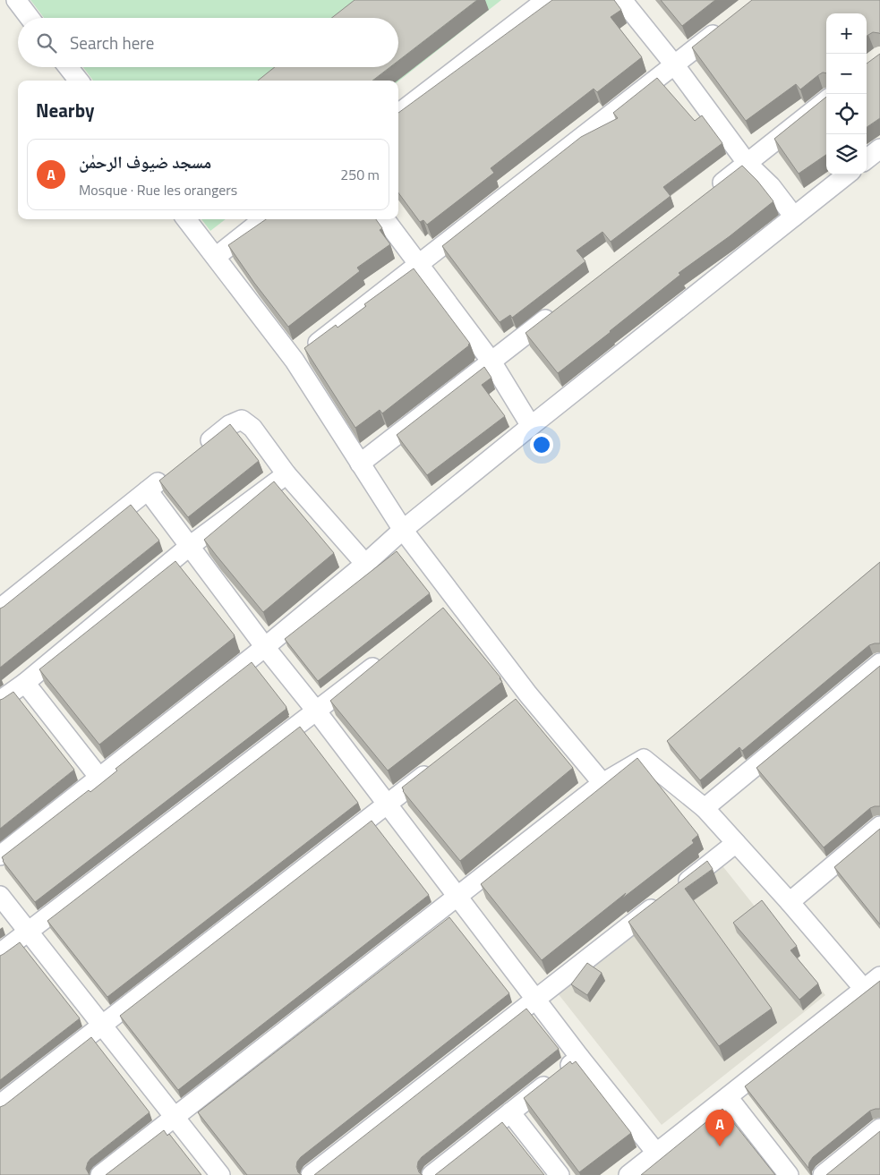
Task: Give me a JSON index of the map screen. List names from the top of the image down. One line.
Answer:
{"page":{"map_buttons":["+","−"],"search":"Search here","heading":"Nearby","list":[{"mark":"A","name":"مسجد ضيوف الرحمٰن","note":"Mosque · Rue les orangers","value":"250 m"}],"pins":"A"}}
